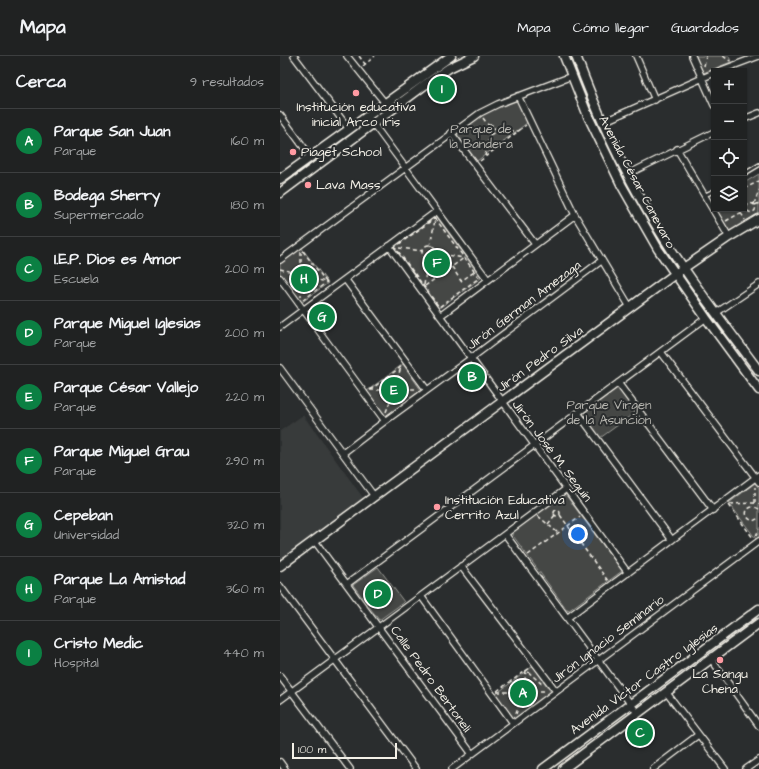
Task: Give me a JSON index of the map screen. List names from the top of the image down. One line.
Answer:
{"streets":{"main road":["Avenida César Canevaro","Jirón Pedro Silva","Avenida Victor Castro Iglesias"],"street":["Jirón German Amezaga","Jirón José M. Seguín","Jirón Ignacio Seminario","Calle Pedro Bertoneli"]},"crossings":[["Avenida César Canevaro","Jirón Pedro Silva"],["Jirón German Amezaga","Jirón José M. Seguín"],["Jirón Pedro Silva","Jirón José M. Seguín"],["Jirón Pedro Silva","Calle Pedro Bertoneli"],["Jirón Ignacio Seminario","Calle Pedro Bertoneli"]],"parks":["Parque de la Bandera","Parque Virgen de la Asuncion"],"places":["Institución educativa inicial Arco Iris","Piaget School","Lava Mass","Institución Educativa Cerrito Azul","La Sangu Chena"],"scale_bar":"100 m","page":{"header":"Mapa","nav":["Mapa","Cómo llegar","Guardados"],"heading":["Cerca","9 resultados"],"map_buttons":["+","−"],"pins":["I","F","H","G","B","E","D","A","C"],"list":[{"mark":"A","name":"Parque San Juan","note":"Parque","value":"160 m"},{"mark":"B","name":"Bodega Sherry","note":"Supermercado","value":"180 m"},{"mark":"C","name":"I.E.P. Dios es Amor","note":"Escuela","value":"200 m"},{"mark":"D","name":"Parque Miguel Iglesias","note":"Parque","value":"200 m"},{"mark":"E","name":"Parque César Vallejo","note":"Parque","value":"220 m"},{"mark":"F","name":"Parque Miguel Grau","note":"Parque","value":"290 m"},{"mark":"G","name":"Cepeban","note":"Universidad","value":"320 m"},{"mark":"H","name":"Parque La Amistad","note":"Parque","value":"360 m"},{"mark":"I","name":"Cristo Medic","note":"Hospital","value":"440 m"}],"scale":"100 m"}}
